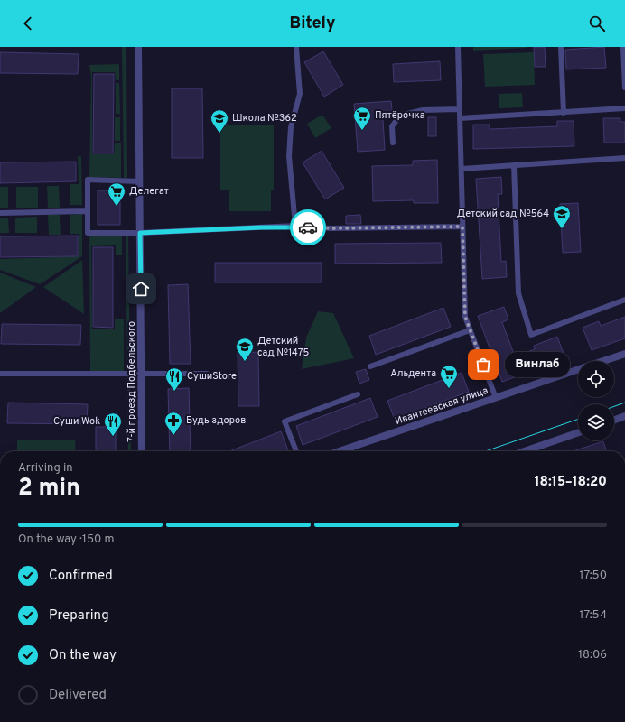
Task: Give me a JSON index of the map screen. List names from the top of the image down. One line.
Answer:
{"streets":{"street":["7-й проезд Подбельского","Ивантеевская улица"]},"places":{"supermarket":["Пятёрочка","Делегат","Альдента"],"school or university":["Школа №362","Детский сад №564","Детский сад №1475"],"other":["Винлаб"],"restaurant":["СушиStore","Суши Wok"],"pharmacy":["Будь здоров"]},"page":{"header":"Bitely","bubble":"Винлаб","heading":["2 min","Arriving in","18:15–18:20"],"bar":"On the way · 150 m","list":[["Confirmed","17:50"],["Preparing","17:54"],["On the way","18:06"],"Delivered"]}}
